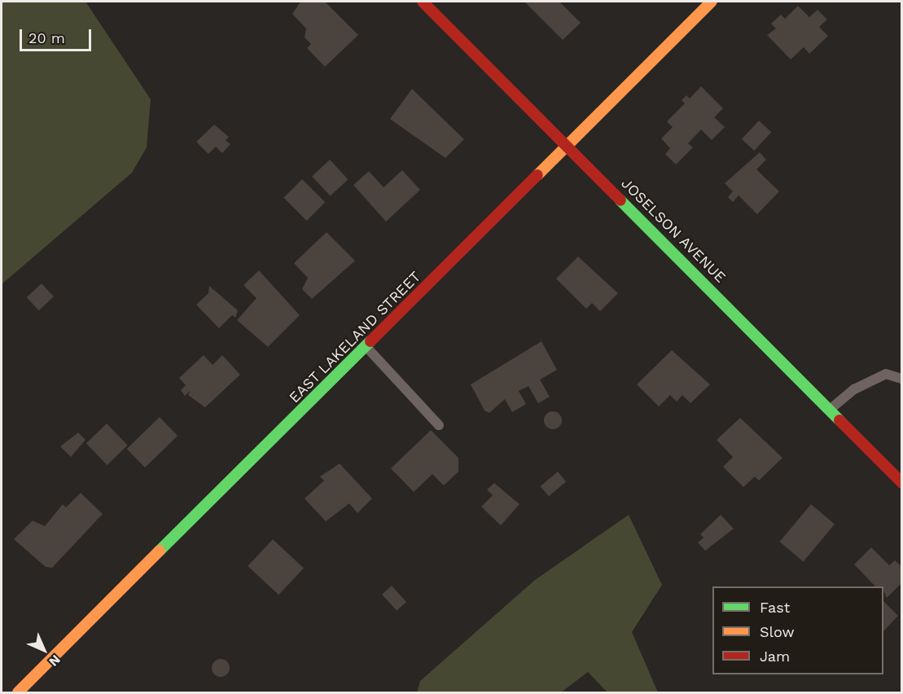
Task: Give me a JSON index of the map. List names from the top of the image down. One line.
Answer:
{"streets":{"street":["JOSELSON AVENUE","EAST LAKELAND STREET"]},"crossings":[["JOSELSON AVENUE","EAST LAKELAND STREET"]],"legend":["Fast","Slow","Jam"],"scale_bar":"20 m","north":"bottom right"}
